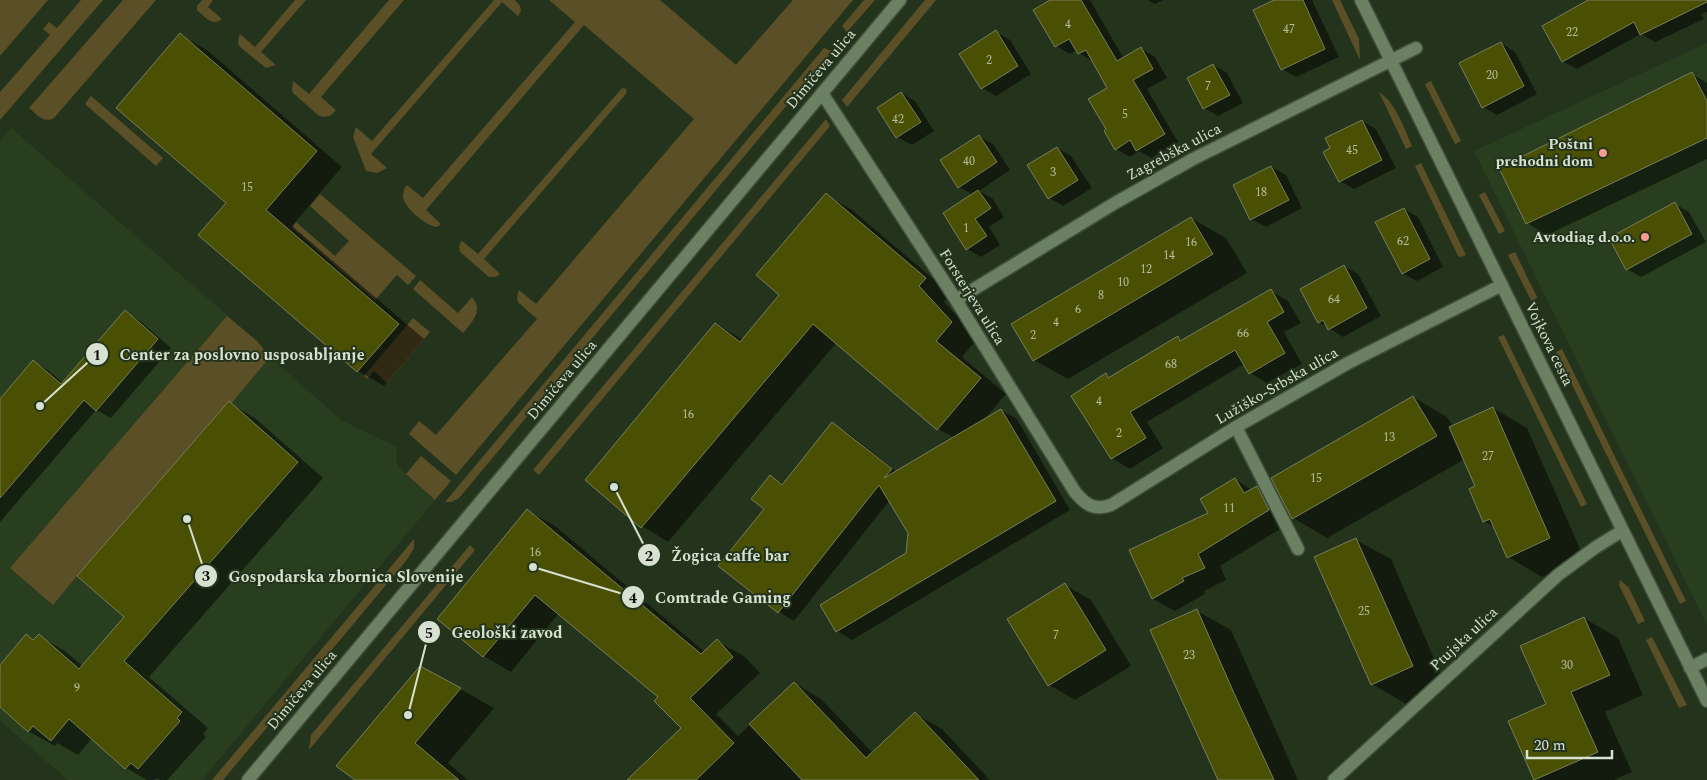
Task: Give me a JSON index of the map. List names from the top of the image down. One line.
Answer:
{"streets":{"street":["Dimičeva ulica","Zagrebška ulica","Forsterjeva ulica","Vojkova cesta","Lužiško-Srbska ulica","Ptujska ulica"]},"crossings":[["Dimičeva ulica","Forsterjeva ulica"],["Zagrebška ulica","Forsterjeva ulica"],["Zagrebška ulica","Vojkova cesta"],["Forsterjeva ulica","Lužiško-Srbska ulica"],["Vojkova cesta","Lužiško-Srbska ulica"],["Vojkova cesta","Ptujska ulica"]],"places":["Poštni prehodni dom","Avtodiag d.o.o.","Center za poslovno usposabljanje","Žogica caffe bar","Gospodarska zbornica Slovenije","Comtrade Gaming","Geološki zavod"],"house_numbers":["4","47","22","2","20","7","5","42","45","40","3","15","18","1","62","16","14","12","10","8","64","6","4","66","2","68","4","16","2","13","27","15","11","16","25","7","23","30","9"],"scale_bar":"20 m"}
